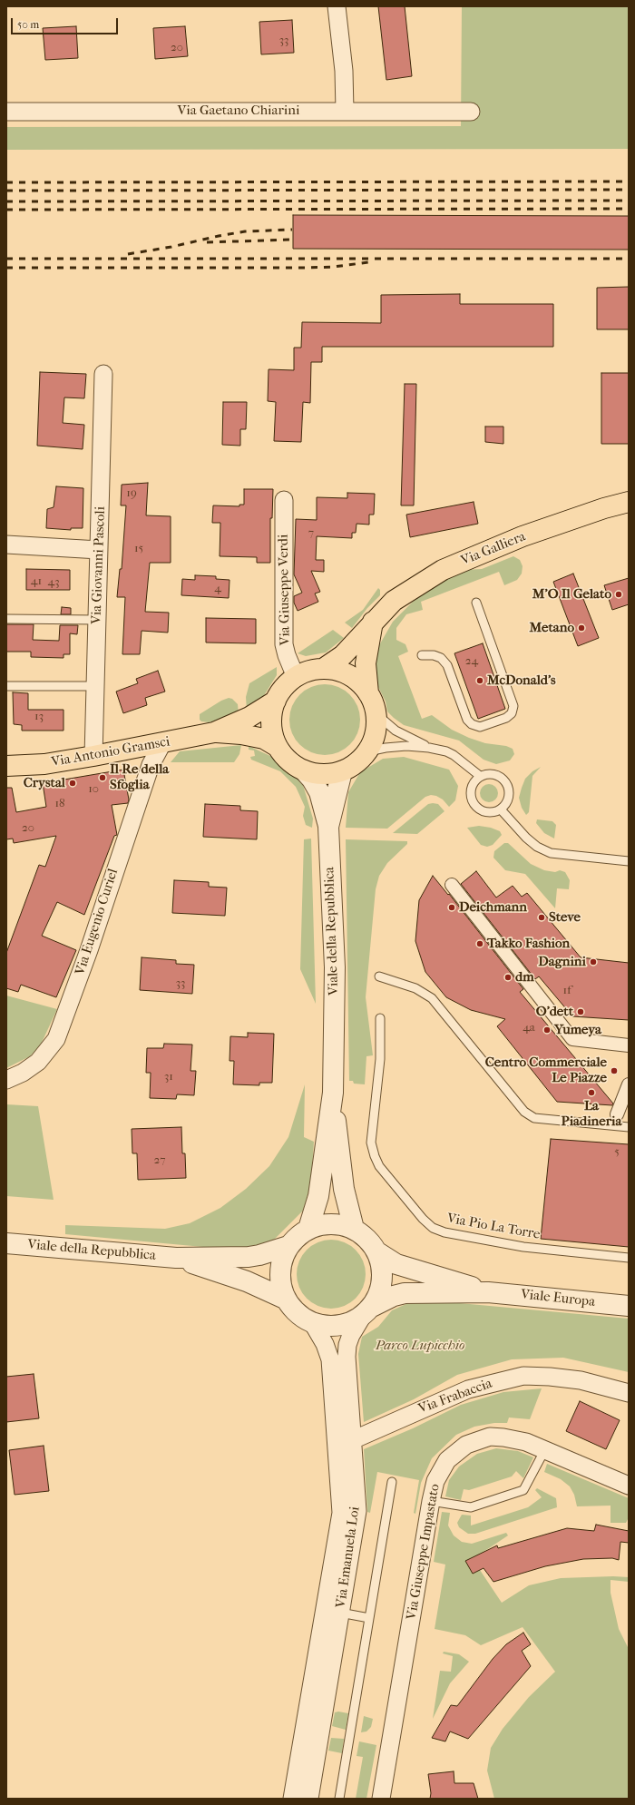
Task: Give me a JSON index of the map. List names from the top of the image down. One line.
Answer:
{"streets":{"main road":["Via Galliera","Via Antonio Gramsci"],"street":["Via Gaetano Chiarini","Via Giovanni Pascoli","Via Giuseppe Verdi","Via Eugenio Curiel","Viale della Repubblica","Viale Europa","Via Frabaccia","Via Giuseppe Impastato","Via Emanuela Loi"],"lane":["Via Pio La Torre"]},"crossings":[["Via Galliera","Via Giuseppe Verdi"],["Via Galliera","Via Antonio Gramsci"],["Via Galliera","Viale della Repubblica"],["Via Giovanni Pascoli","Via Antonio Gramsci"],["Via Giuseppe Verdi","Via Antonio Gramsci"],["Via Giuseppe Verdi","Viale della Repubblica"],["Via Antonio Gramsci","Via Eugenio Curiel"],["Via Antonio Gramsci","Viale della Repubblica"],["Viale della Repubblica","Viale Europa"],["Viale della Repubblica","Via Emanuela Loi"],["Viale Europa","Via Emanuela Loi"],["Via Frabaccia","Via Emanuela Loi"]],"parks":["Parco Lupicchio"],"places":["M'O Il Gelato","Metano","McDonald's","Il Re della Sfoglia","Crystal","Deichmann","Steve","Takko Fashion","Dagnini","dm","O'dett","Yumeya","Centro Commerciale Le Piazze","La Piadineria"],"house_numbers":["33","20","19","7","15","41","43","4","24","13","10","18","20","33","1f","4a","31","5","27"],"scale_bar":"50 m"}
